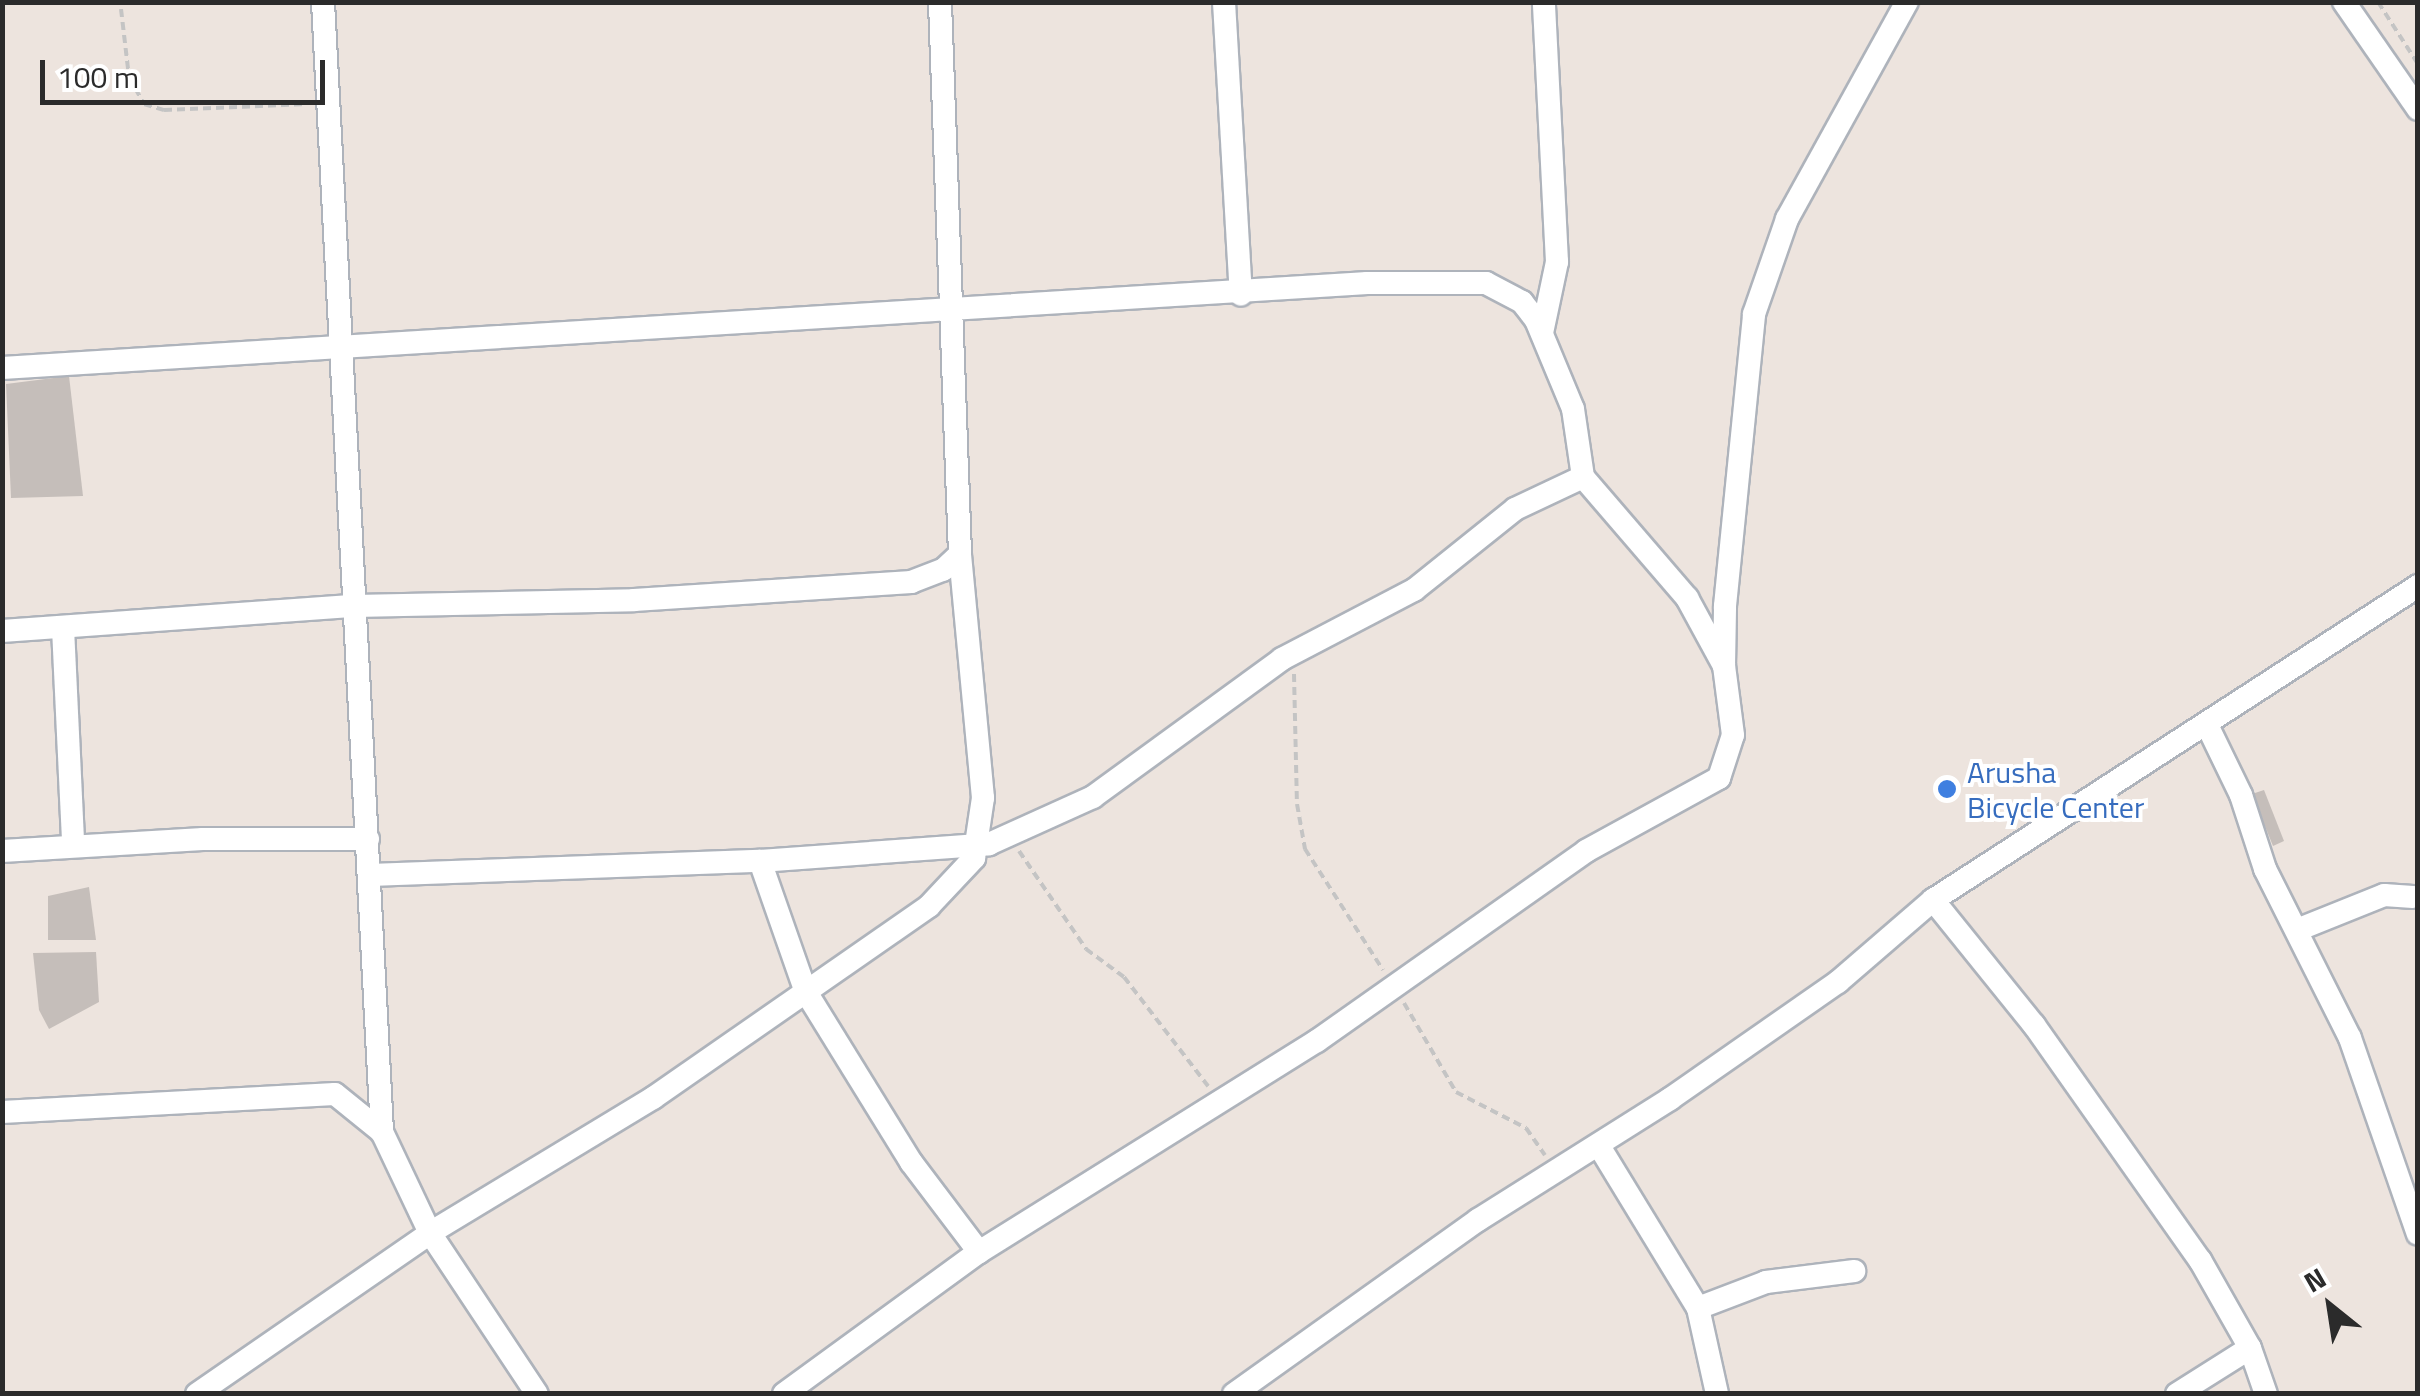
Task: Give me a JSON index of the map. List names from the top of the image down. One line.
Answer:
{"places":["Arusha Bicycle Center"],"scale_bar":"100 m","north":"top left"}
